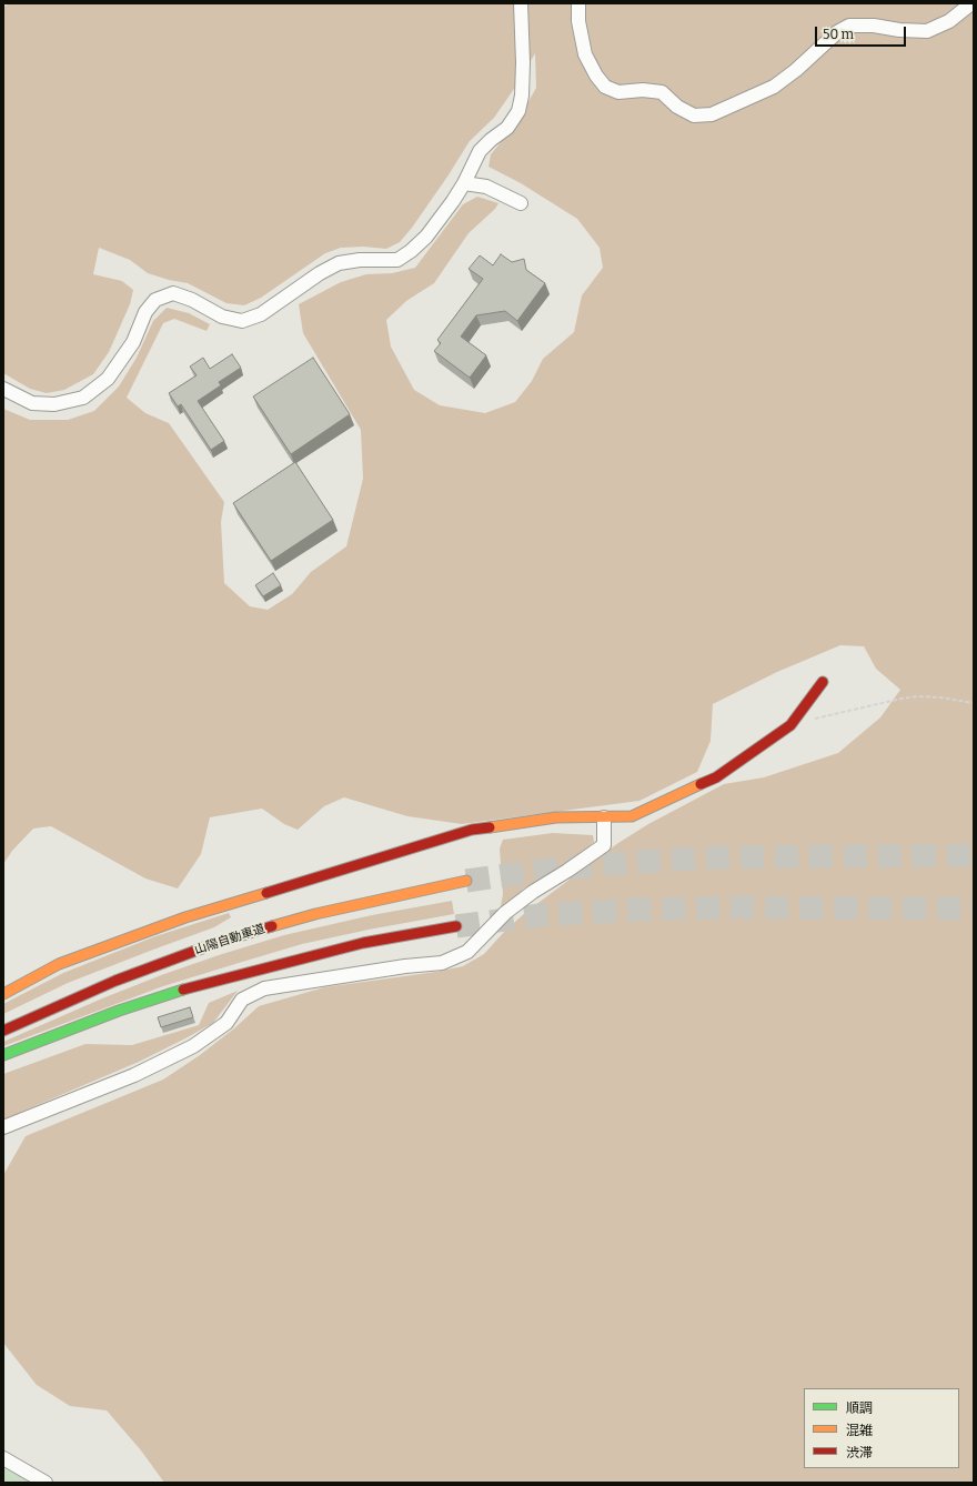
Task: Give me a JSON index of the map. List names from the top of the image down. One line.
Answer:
{"streets":{"main road":["山陽自動車道"]},"legend":["順調","混雑","渋滞"],"scale_bar":"50 m"}
